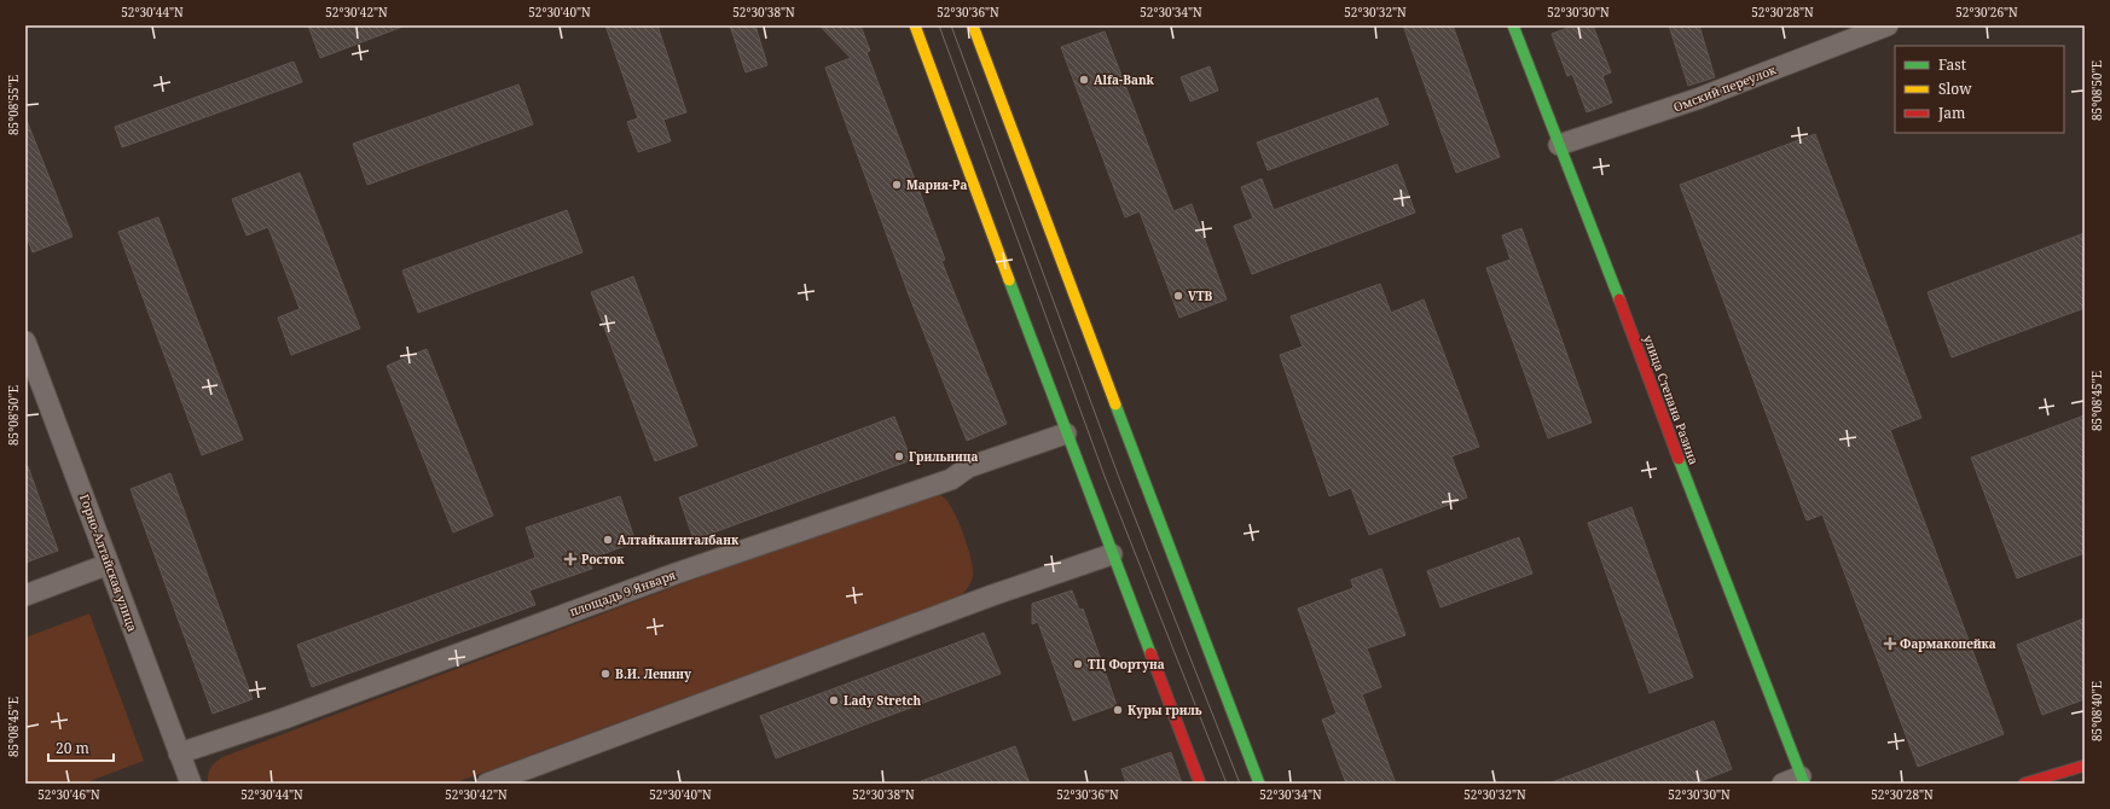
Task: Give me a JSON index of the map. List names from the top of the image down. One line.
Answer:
{"streets":{"main road":["улица Степана Разина"],"street":["Омский переулок","Горно-Алтайская улица","площадь 9 Января"]},"crossings":[["Омский переулок","улица Степана Разина"],["Горно-Алтайская улица","площадь 9 Января"]],"places":{"other":["Alfa-Bank","Мария-Ра","VTB","Грильница","Алтайкапиталбанк","ТЦ Фортуна","В.И. Ленину","Lady Stretch","Куры гриль"],"health":["Росток","Фармакопейка"]},"legend":["Fast","Slow","Jam"],"scale_bar":"20 m","coordinates":["52°30'44\"N","52°30'42\"N","52°30'40\"N","52°30'38\"N","52°30'36\"N","52°30'34\"N","52°30'32\"N","52°30'30\"N","52°30'28\"N","52°30'26\"N","85°08'50\"E","85°08'55\"E","85°08'45\"E","85°08'40\"E","52°30'46\"N"]}
